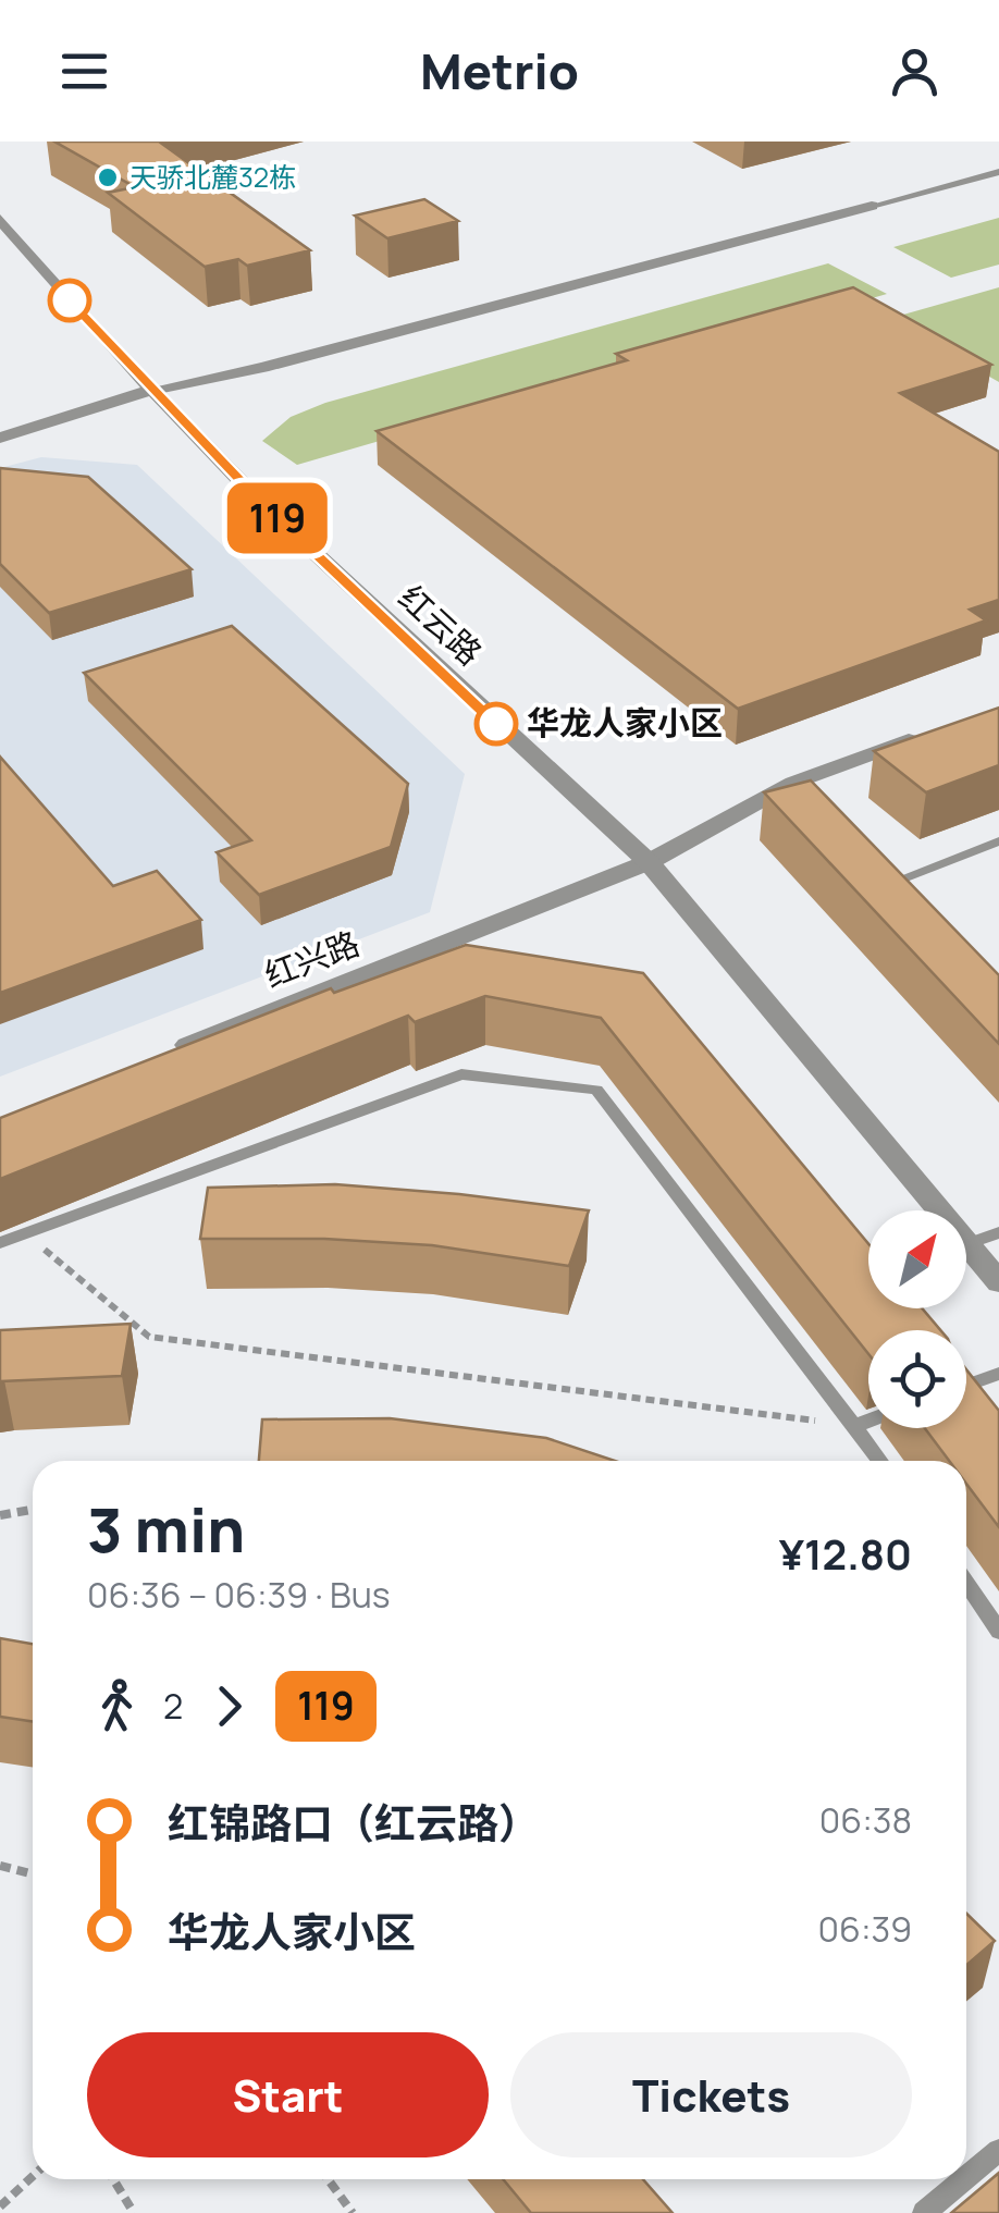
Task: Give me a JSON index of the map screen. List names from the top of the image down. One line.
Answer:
{"streets":{"street":["红云路","红兴路"]},"crossings":[["红云路","红兴路"]],"places":["天骄北麓32栋","华龙人家小区"],"lines":["bus line 119"],"north":"top right","page":{"header":"Metrio","on_map":"119","heading":["3 min","06:36 – 06:39 · Bus","¥12.80"],"legs":["2","119"],"list":[{"name":"红锦路口（红云路）","value":"06:38"},{"name":"华龙人家小区","value":"06:39"}],"buttons":["Start","Tickets"]}}
